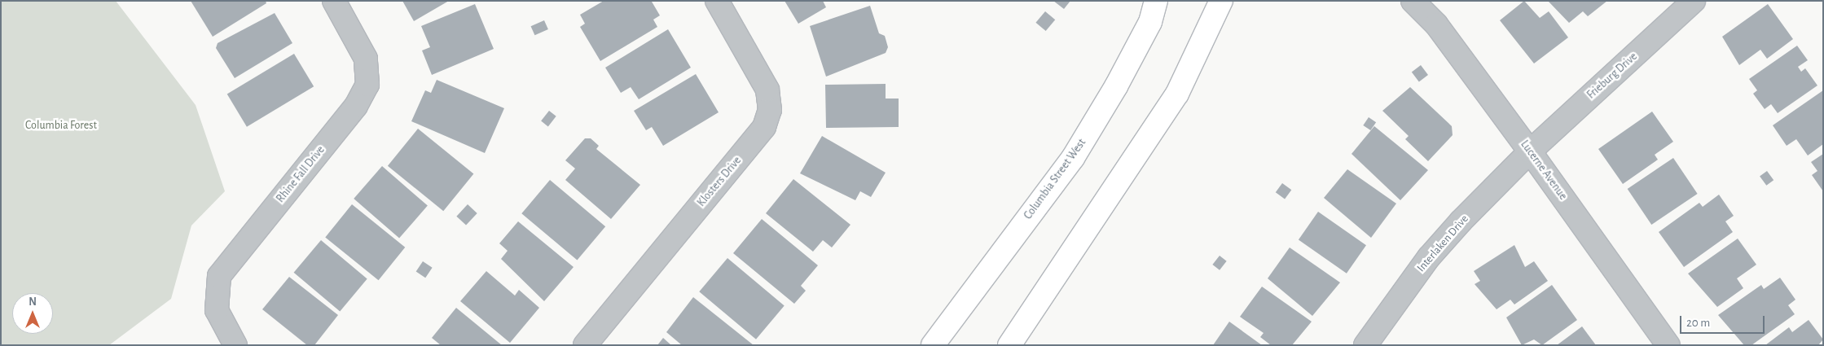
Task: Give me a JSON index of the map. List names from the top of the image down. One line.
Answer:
{"streets":{"main road":["Columbia Street West"],"street":["Frieburg Drive","Lucerne Avenue","Rhine Fall Drive","Klosters Drive","Interlaken Drive"]},"crossings":[["Frieburg Drive","Lucerne Avenue"],["Frieburg Drive","Interlaken Drive"],["Lucerne Avenue","Interlaken Drive"]],"parks":["Columbia Forest"],"scale_bar":"20 m","north":"top"}
